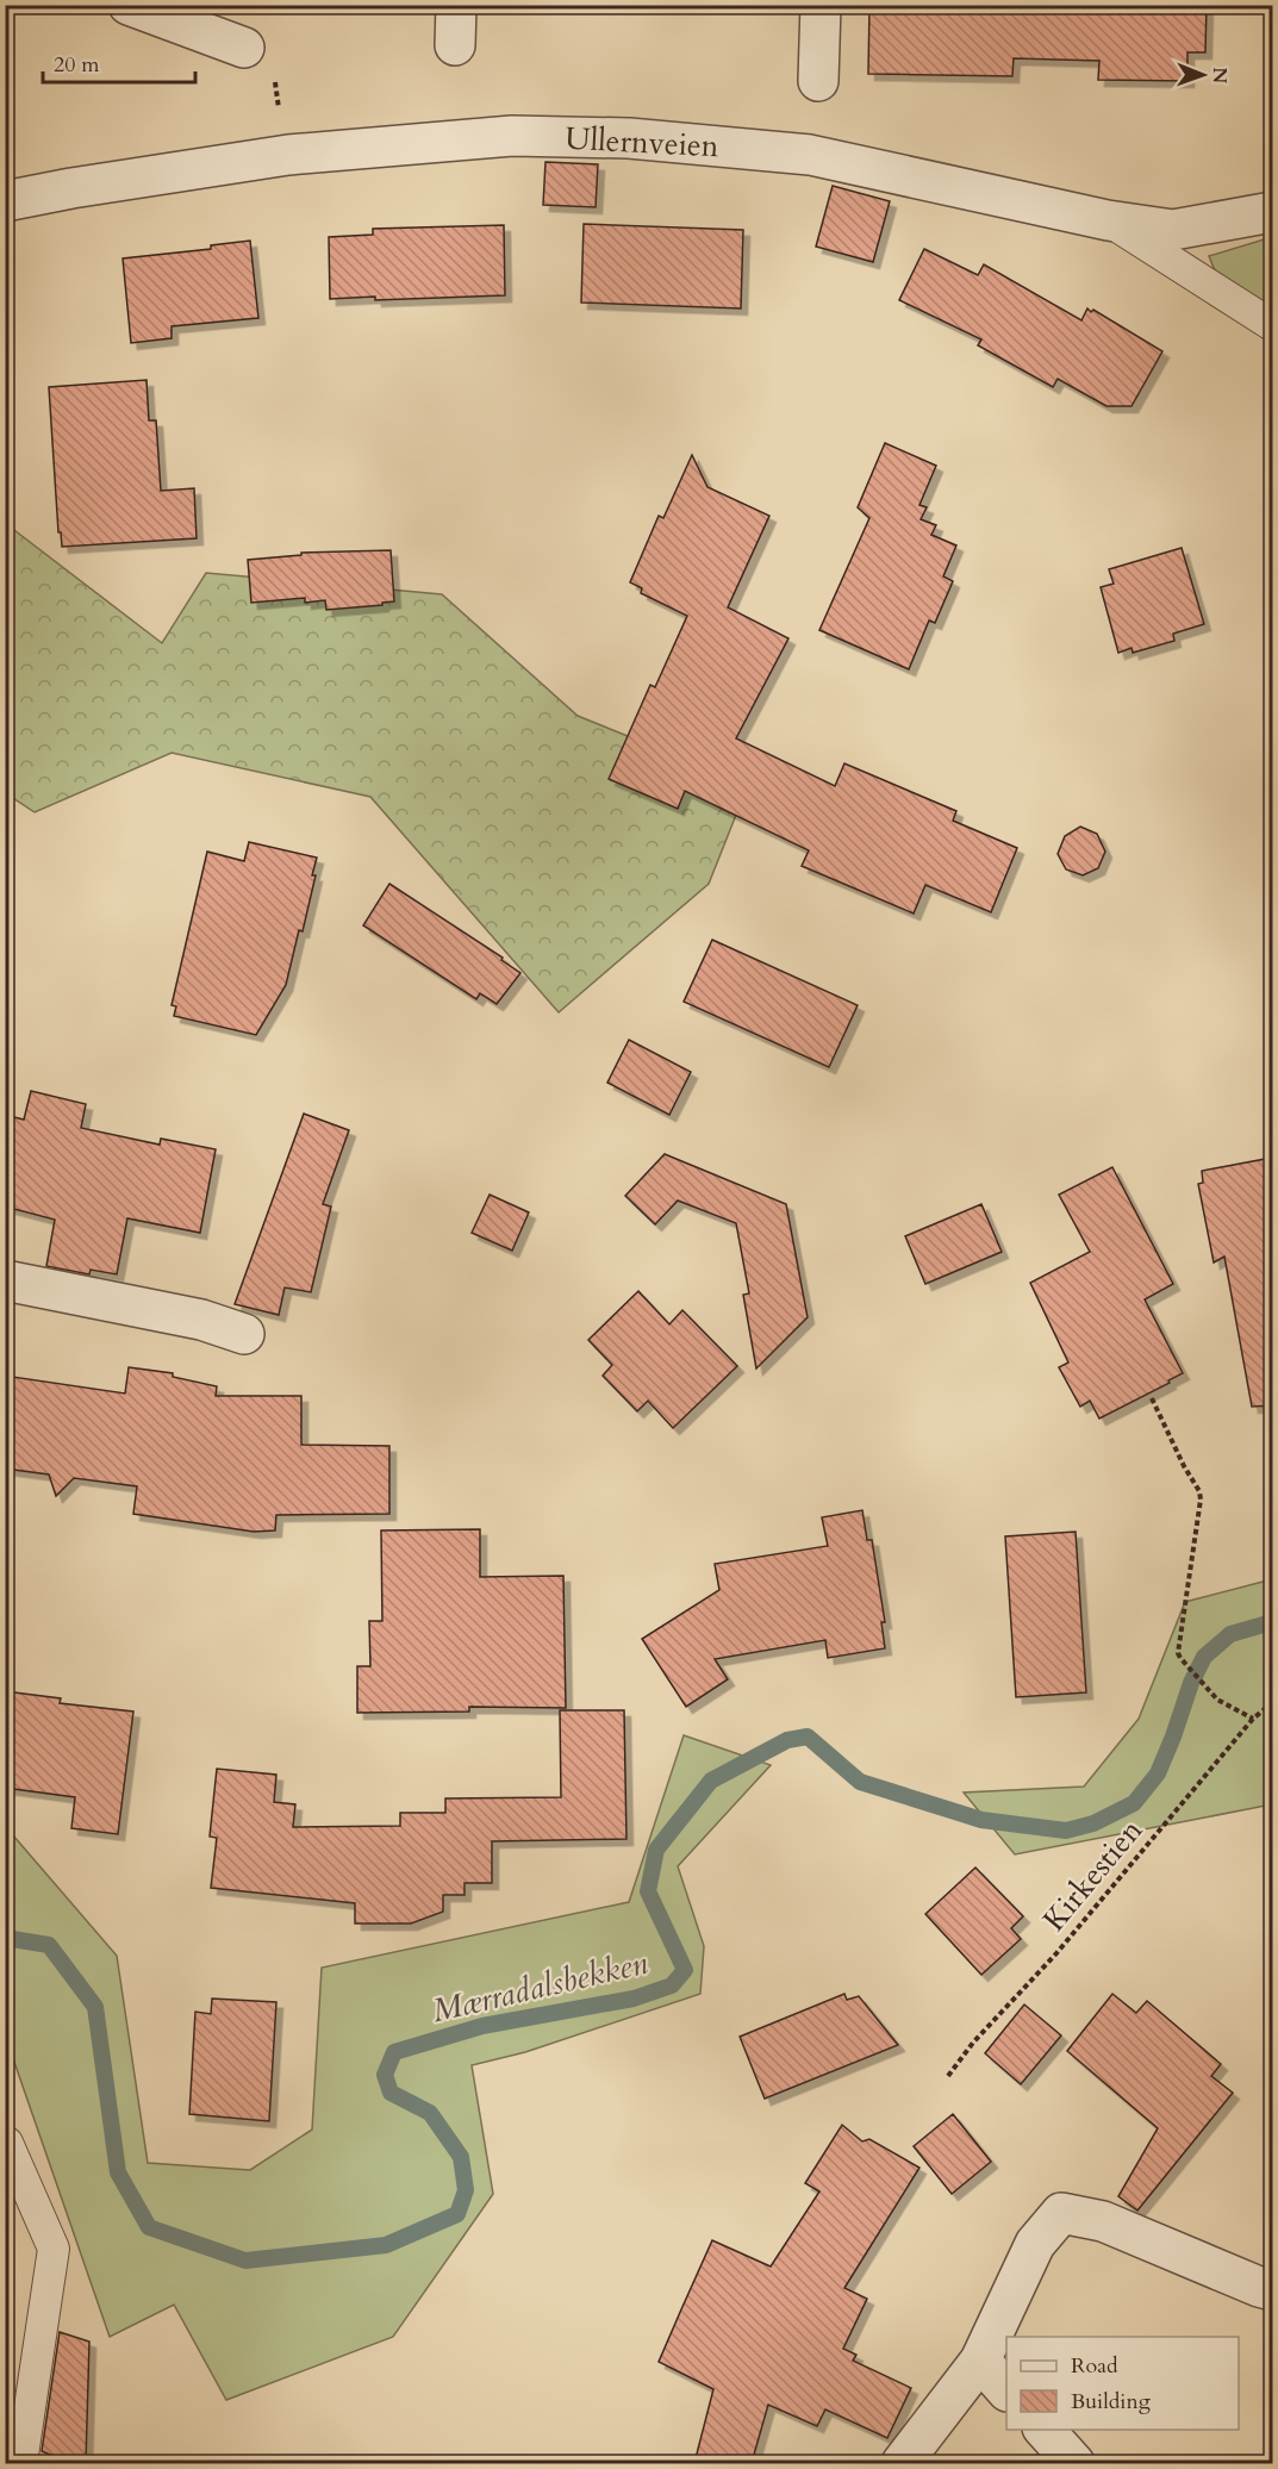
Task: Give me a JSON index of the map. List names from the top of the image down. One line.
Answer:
{"streets":{"street":["Ullernveien"],"path":["Kirkestien"]},"water":["Mærradalsbekken"],"legend":["Road","Building"],"scale_bar":"20 m","north":"right"}
